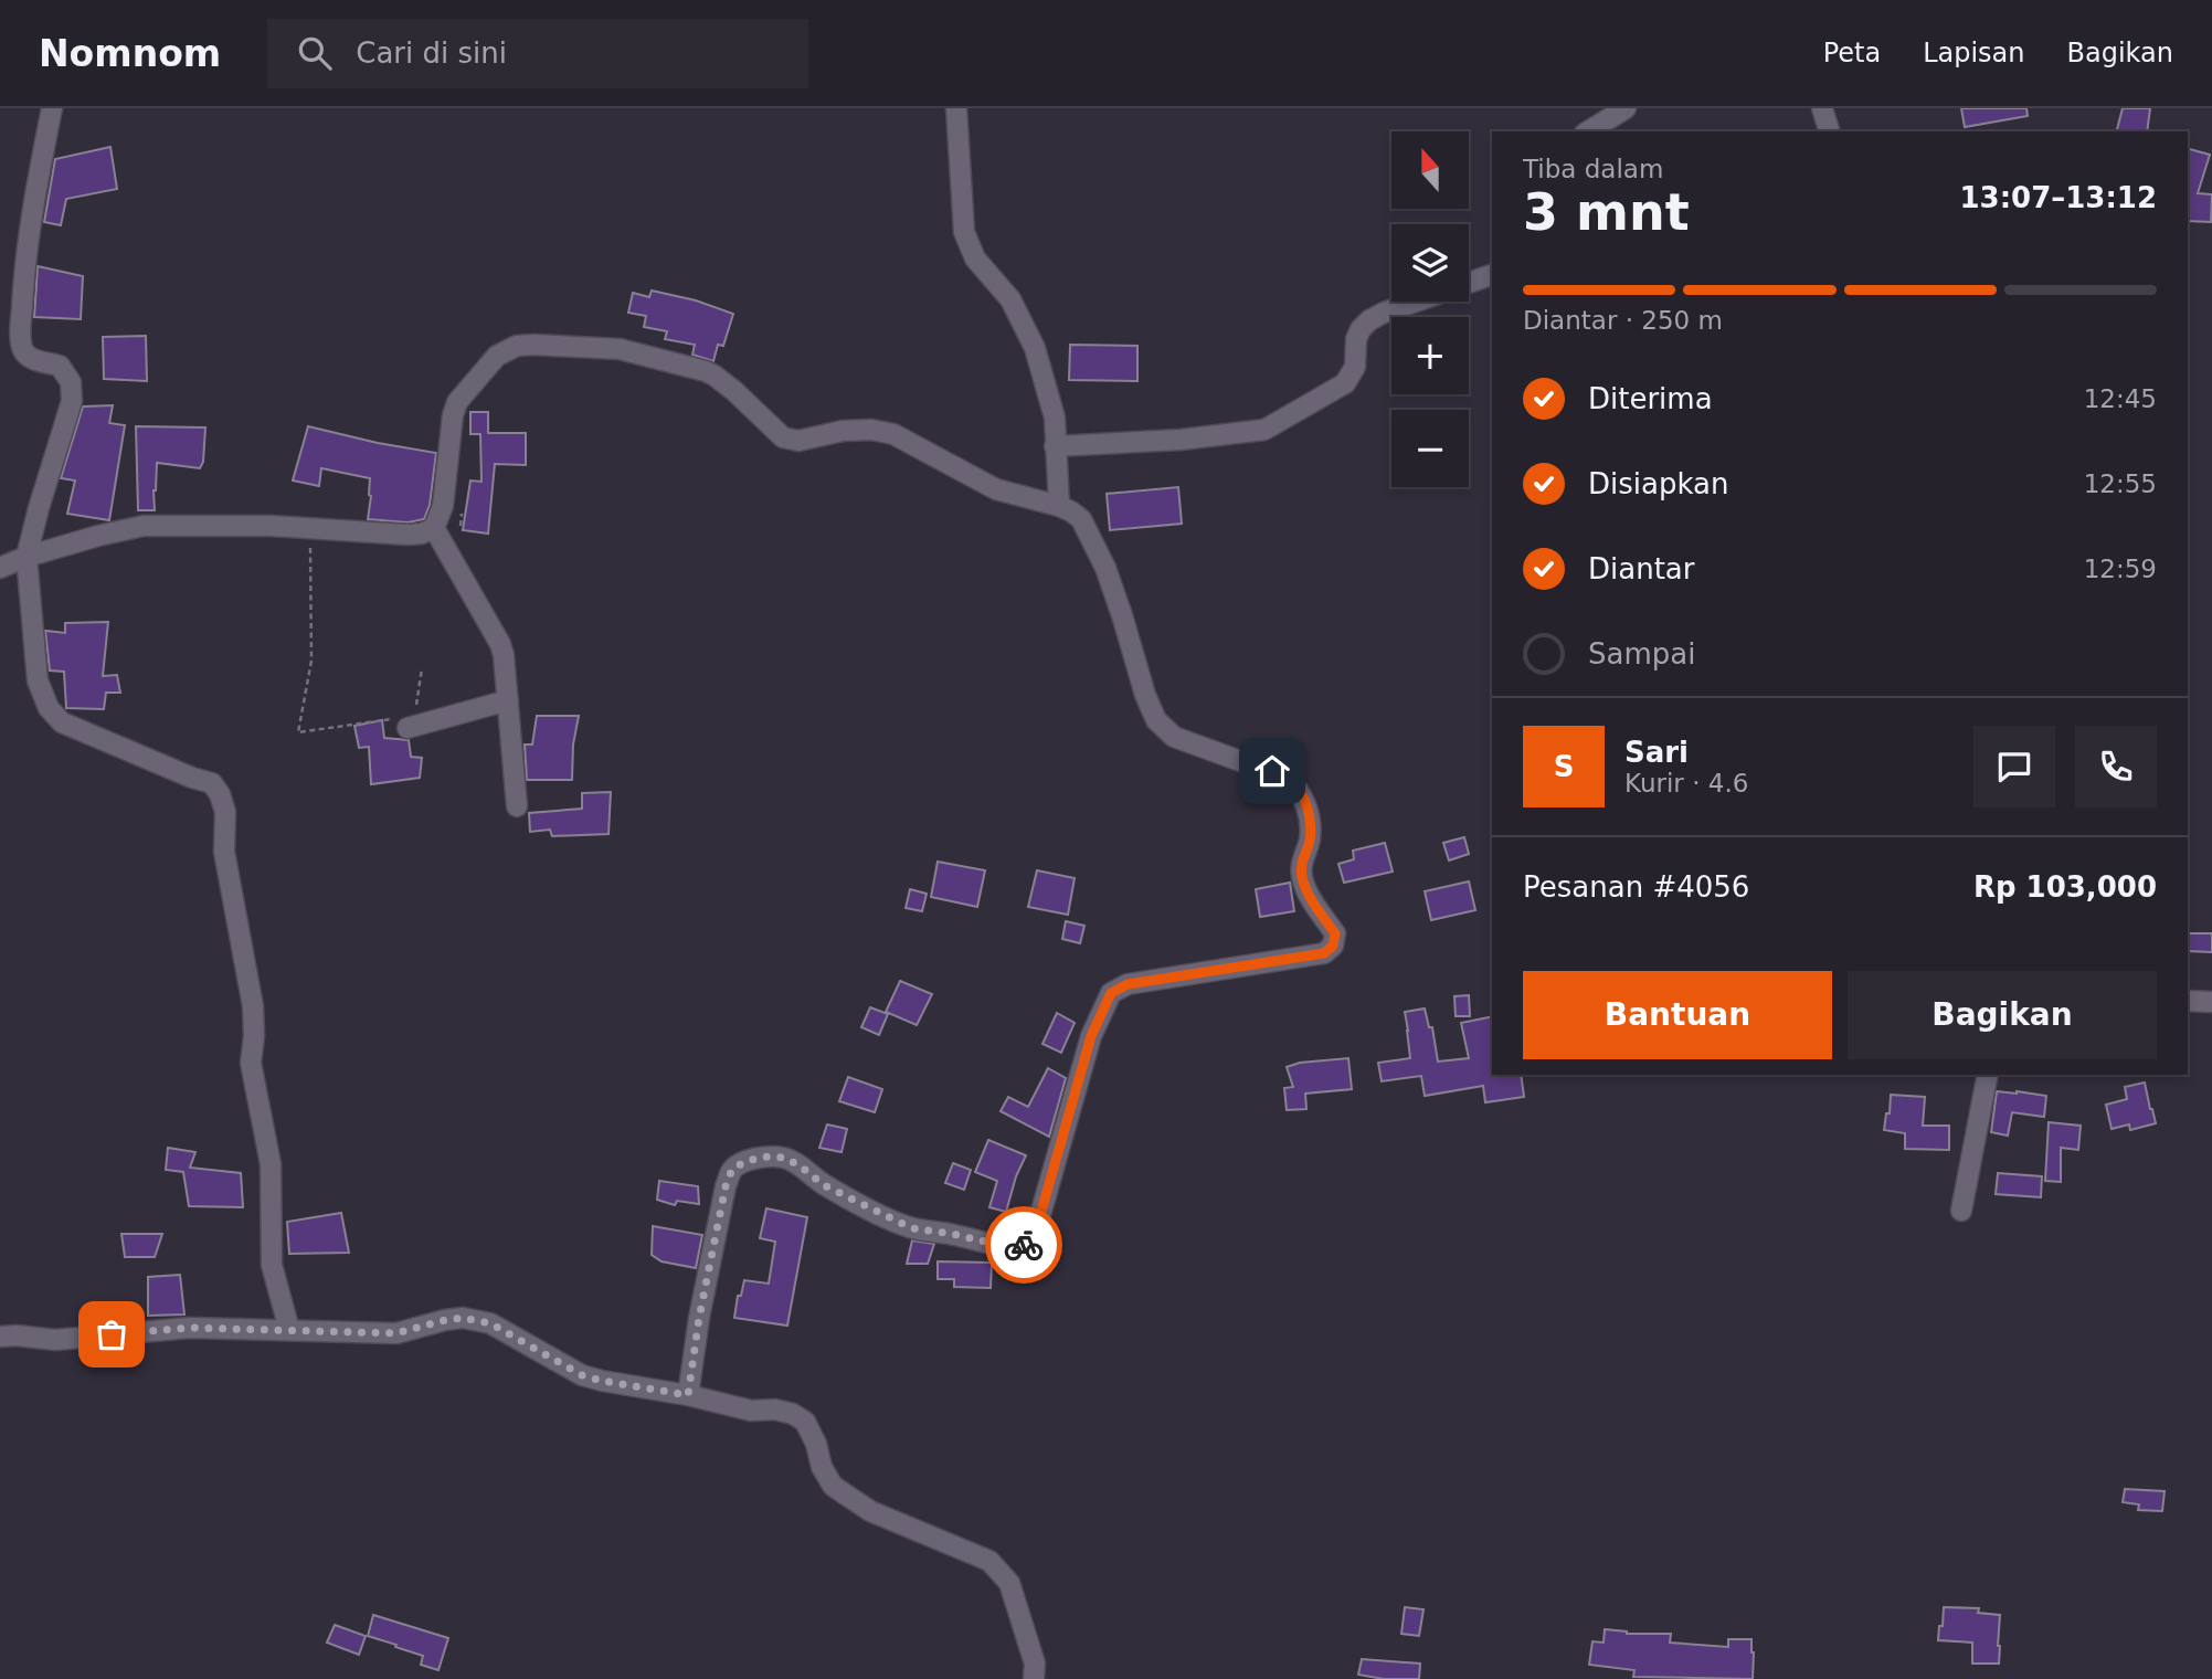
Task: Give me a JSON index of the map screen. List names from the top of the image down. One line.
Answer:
{"north":"top","page":{"header":"Nomnom","search":"Cari di sini","nav":["Peta","Lapisan","Bagikan"],"map_buttons":["+","−"],"heading":["3 mnt","Tiba dalam","13:07–13:12"],"panel":["Sari","Kurir · 4.6","Pesanan #4056","Rp 103,000"],"bar":"Diantar · 250 m","list":[["Diterima","12:45"],["Disiapkan","12:55"],["Diantar","12:59"],"Sampai"],"round":"S","buttons":["Bantuan","Bagikan"]}}
